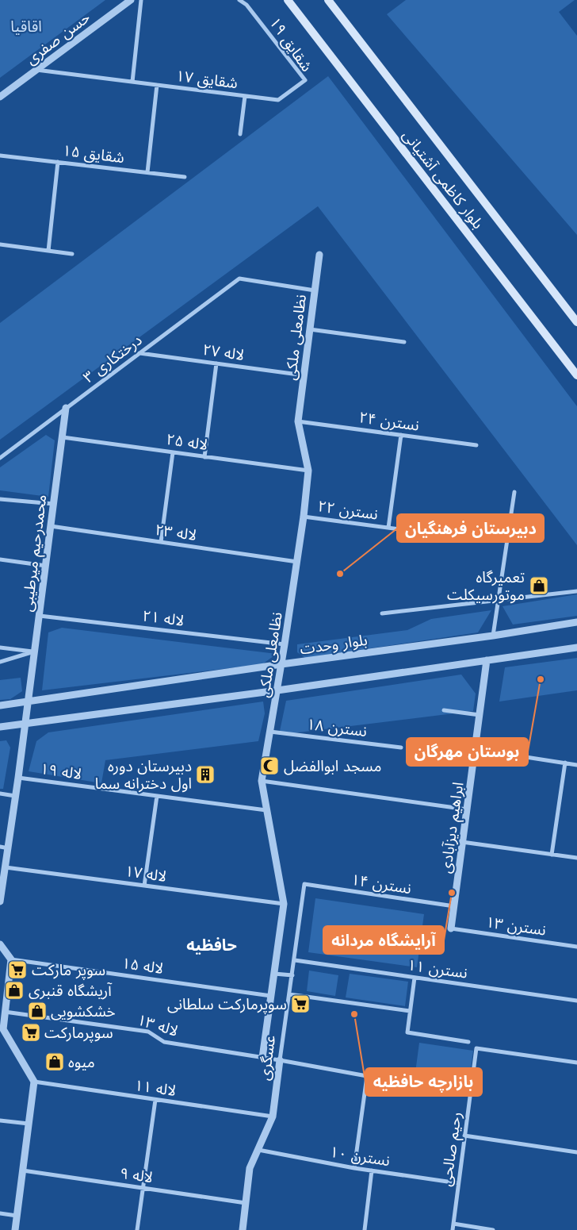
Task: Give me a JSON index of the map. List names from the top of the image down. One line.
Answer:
{"streets":{"main road":["بلوار کاظمی آشتیانی"],"street":["حسن صفری","شقایق ۱۹","شقایق ۱۷","شقایق ۱۵","نظامعلی ملکی","لاله ۲۷","درختکاری ۳","نسترن ۲۴","لاله ۲۵","نسترن ۲۲","لاله ۲۳","محمدرحیم میرطیبی","لاله ۲۱","بلوار وحدت","نسترن ۱۸","لاله ۱۹","ابراهیم دیزآبادی","لاله ۱۷","نسترن ۱۴","نسترن ۱۳","لاله ۱۵","نسترن ۱۱","لاله ۱۳","عسگری","لاله ۱۱","رحیم صالحی","نسترن ۱۰","لاله ۹"]},"crossings":[["حسن صفری","شقایق ۱۷"],["شقایق ۱۹","شقایق ۱۷"],["نظامعلی ملکی","لاله ۲۷"],["نظامعلی ملکی","درختکاری ۳"],["نظامعلی ملکی","نسترن ۲۴"],["نظامعلی ملکی","لاله ۲۵"],["نظامعلی ملکی","نسترن ۲۲"],["نظامعلی ملکی","لاله ۲۳"],["نظامعلی ملکی","لاله ۲۱"],["نظامعلی ملکی","بلوار وحدت"],["نظامعلی ملکی","نسترن ۱۸"],["نظامعلی ملکی","لاله ۱۹"],["نظامعلی ملکی","لاله ۱۷"],["نظامعلی ملکی","لاله ۱۵"],["نظامعلی ملکی","لاله ۱۳"],["لاله ۲۷","درختکاری ۳"],["درختکاری ۳","محمدرحیم میرطیبی"],["لاله ۲۵","محمدرحیم میرطیبی"],["لاله ۲۳","محمدرحیم میرطیبی"],["محمدرحیم میرطیبی","لاله ۲۱"],["محمدرحیم میرطیبی","بلوار وحدت"],["محمدرحیم میرطیبی","لاله ۱۹"],["محمدرحیم میرطیبی","لاله ۱۷"],["ابراهیم دیزآبادی","نسترن ۱۴"],["ابراهیم دیزآبادی","نسترن ۱۳"],["نسترن ۱۴","عسگری"],["نسترن ۱۱","عسگری"],["لاله ۱۳","عسگری"],["لاله ۱۳","رحیم صالحی"],["عسگری","لاله ۱۱"],["عسگری","نسترن ۱۰"],["عسگری","لاله ۹"],["رحیم صالحی","نسترن ۱۰"]],"districts":["حافظیه"],"parks":["اقاقیا"],"places":{"other":["دبیرستان فرهنگیان","بوستان مهرگان","آرایشگاه مردانه","بازارچه حافظیه"],"shop":["تعمیرگاه موتورسیکلت","آریشگاه قنبری","خشکشویی","میوه"],"mosque":["مسجد ابوالفضل"],"building":["دبیرستان دوره اول دخترانه سما"],"supermarket":["سوپر مارکت","سوپرمارکت سلطانی","سوپرمارکت"]}}
